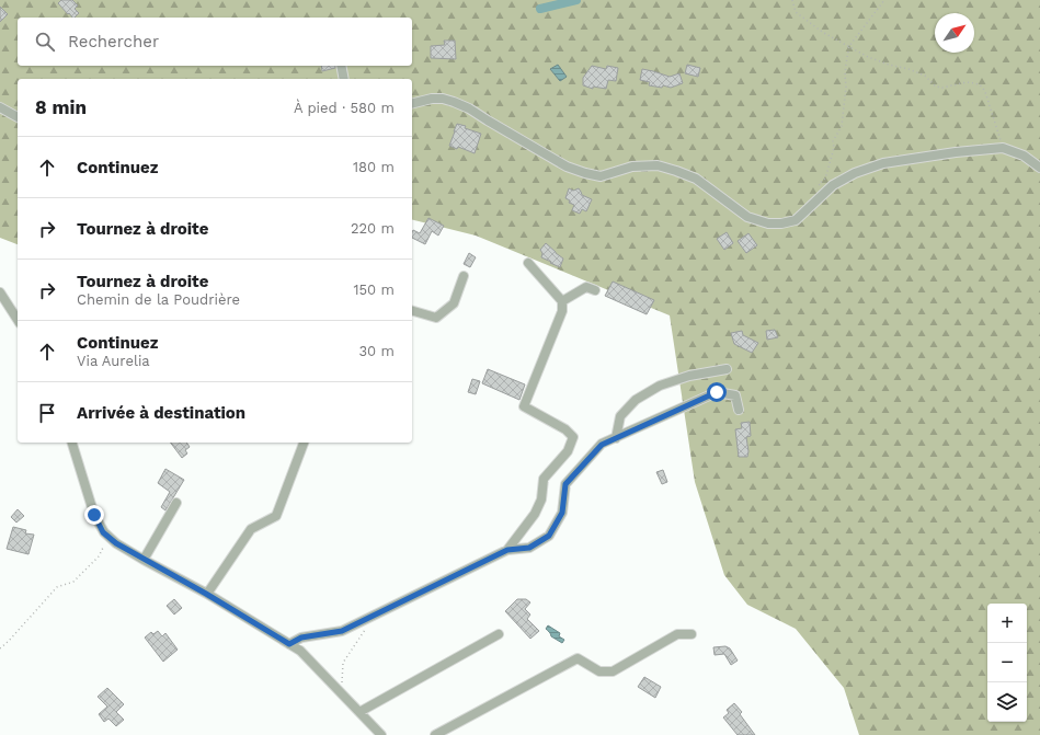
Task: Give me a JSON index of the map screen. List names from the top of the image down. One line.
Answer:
{"north":"top right","page":{"search":"Rechercher","heading":["8 min","À pied · 580 m"],"list":[["Continuez","180 m"],["Tournez à droite","220 m"],["Tournez à droite","Chemin de la Poudrière","150 m"],["Continuez","Via Aurelia","30 m"],"Arrivée à destination"],"map_buttons":["+","−"]}}
